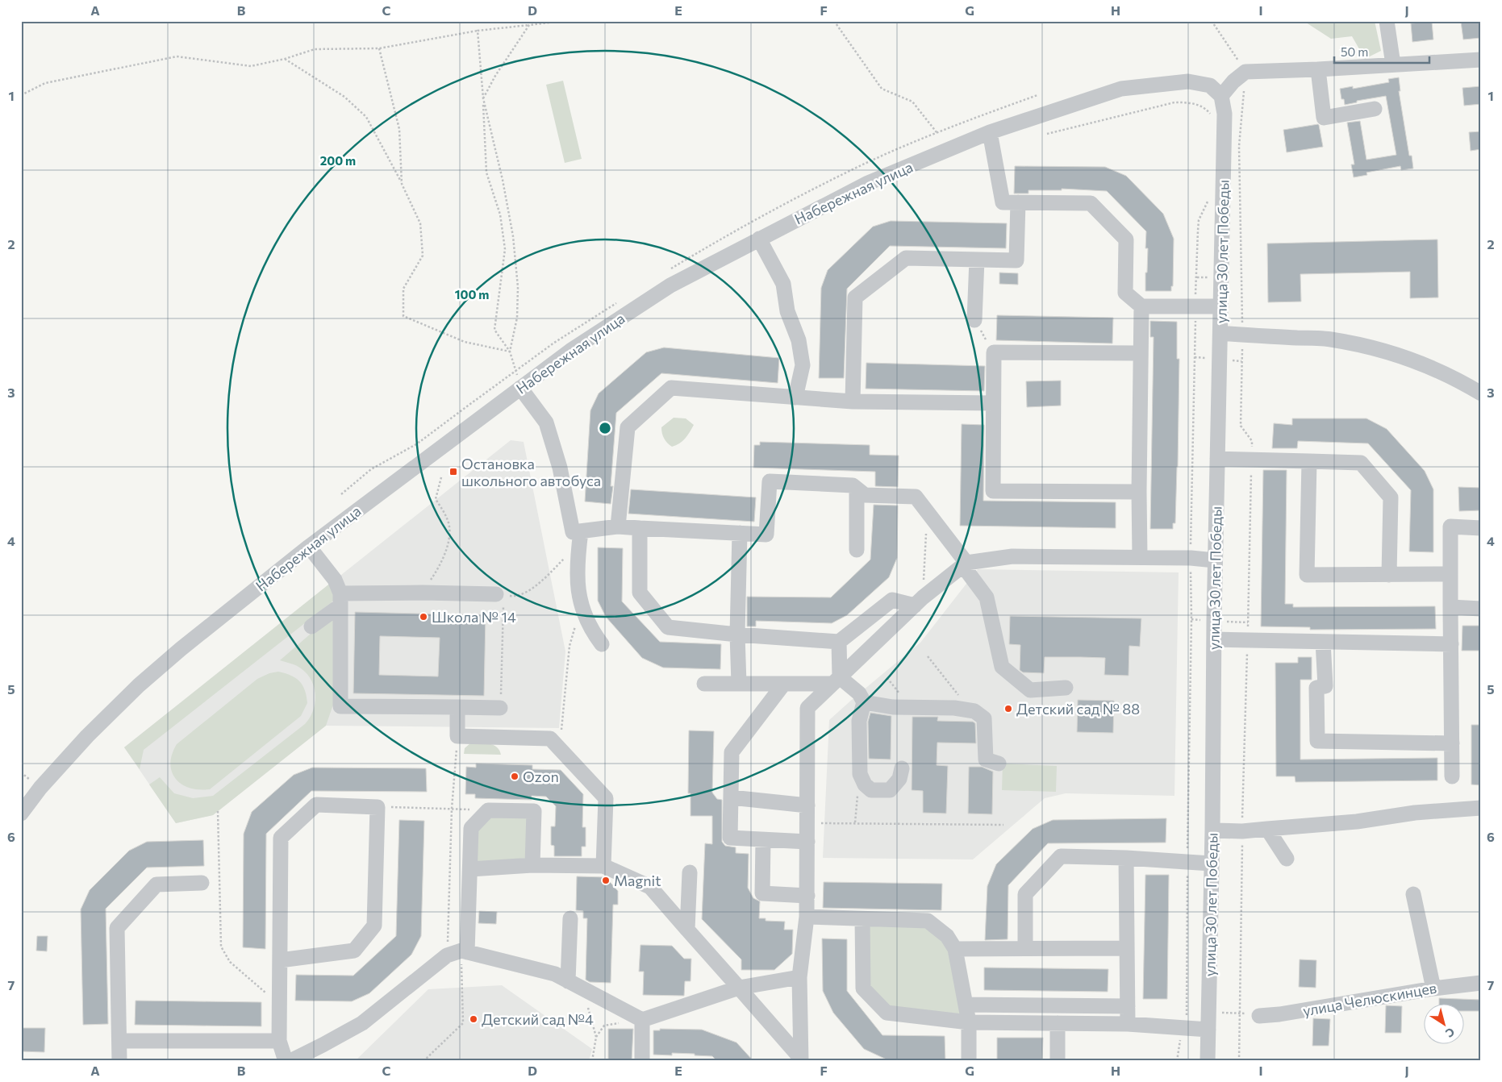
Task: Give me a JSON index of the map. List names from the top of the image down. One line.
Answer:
{"streets":{"street":["Набережная улица","улица 30 лет Победы","улица Челюскинцев"]},"crossings":[["Набережная улица","улица 30 лет Победы"]],"places":{"transit":["Остановка школьного автобуса"],"other":["Школа № 14","Детский сад № 88","Ozon","Magnit","Детский сад №4"]},"scale_bar":"50 m","north":"bottom right","grid":{"columns":["A","B","C","D","E","F","G","H","I","J"],"rows":["1","2","3","4","5","6","7"]},"rings":["200 m","100 m"]}
